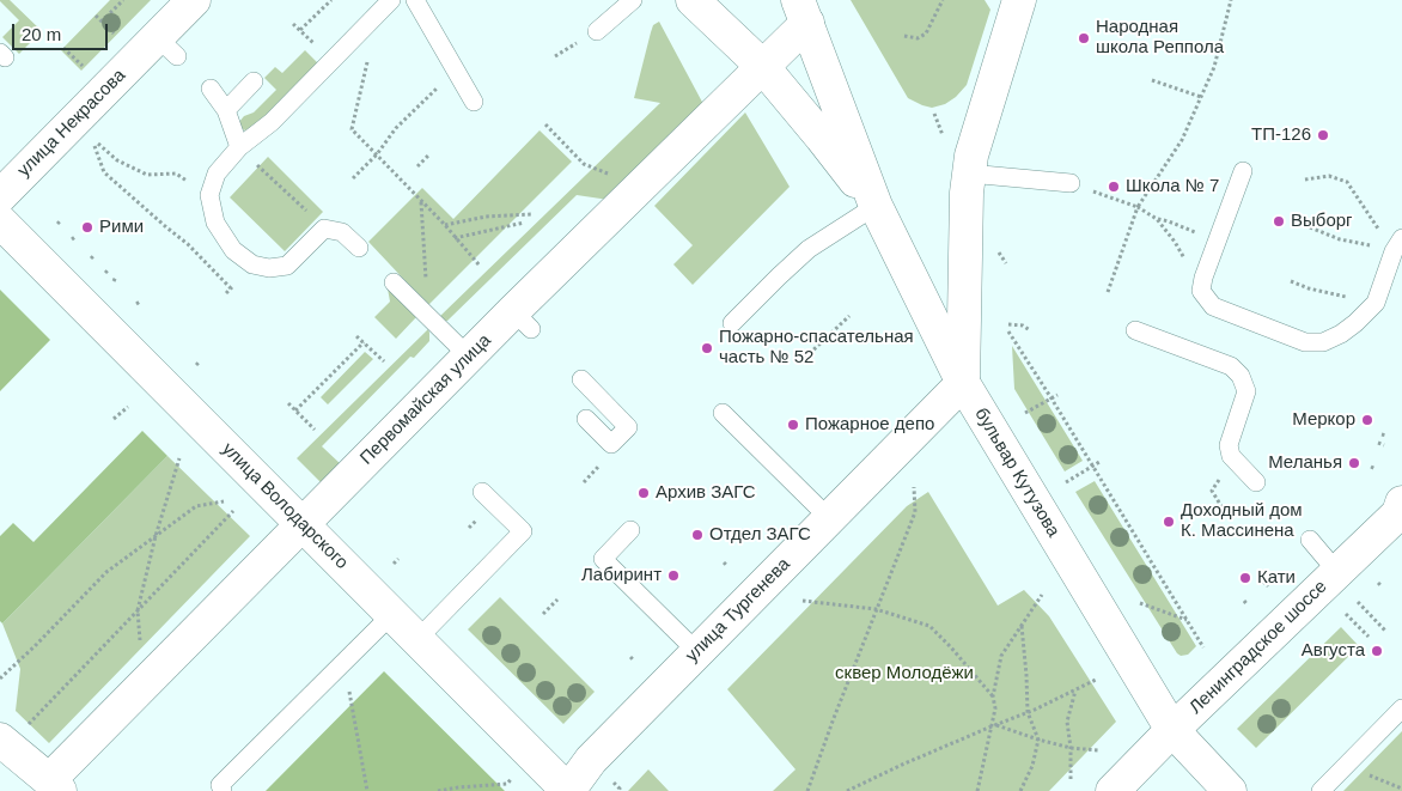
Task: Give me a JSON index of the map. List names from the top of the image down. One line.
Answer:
{"streets":{"street":["улица Некрасова","Первомайская улица","бульвар Кутузова","улица Володарского","улица Тургенева","Ленинградское шоссе"]},"crossings":[["Первомайская улица","бульвар Кутузова"],["Первомайская улица","улица Володарского"],["бульвар Кутузова","улица Тургенева"],["бульвар Кутузова","Ленинградское шоссе"],["улица Володарского","улица Тургенева"]],"parks":["сквер Молодёжи"],"places":["Народная школа Реппола","ТП-126","Школа № 7","Выборг","Рими","Пожарно-спасательная часть № 52","Меркор","Пожарное депо","Меланья","Архив ЗАГС","Доходный дом К. Массинена","Отдел ЗАГС","Лабиринт","Кати","Августа"],"scale_bar":"20 m"}
